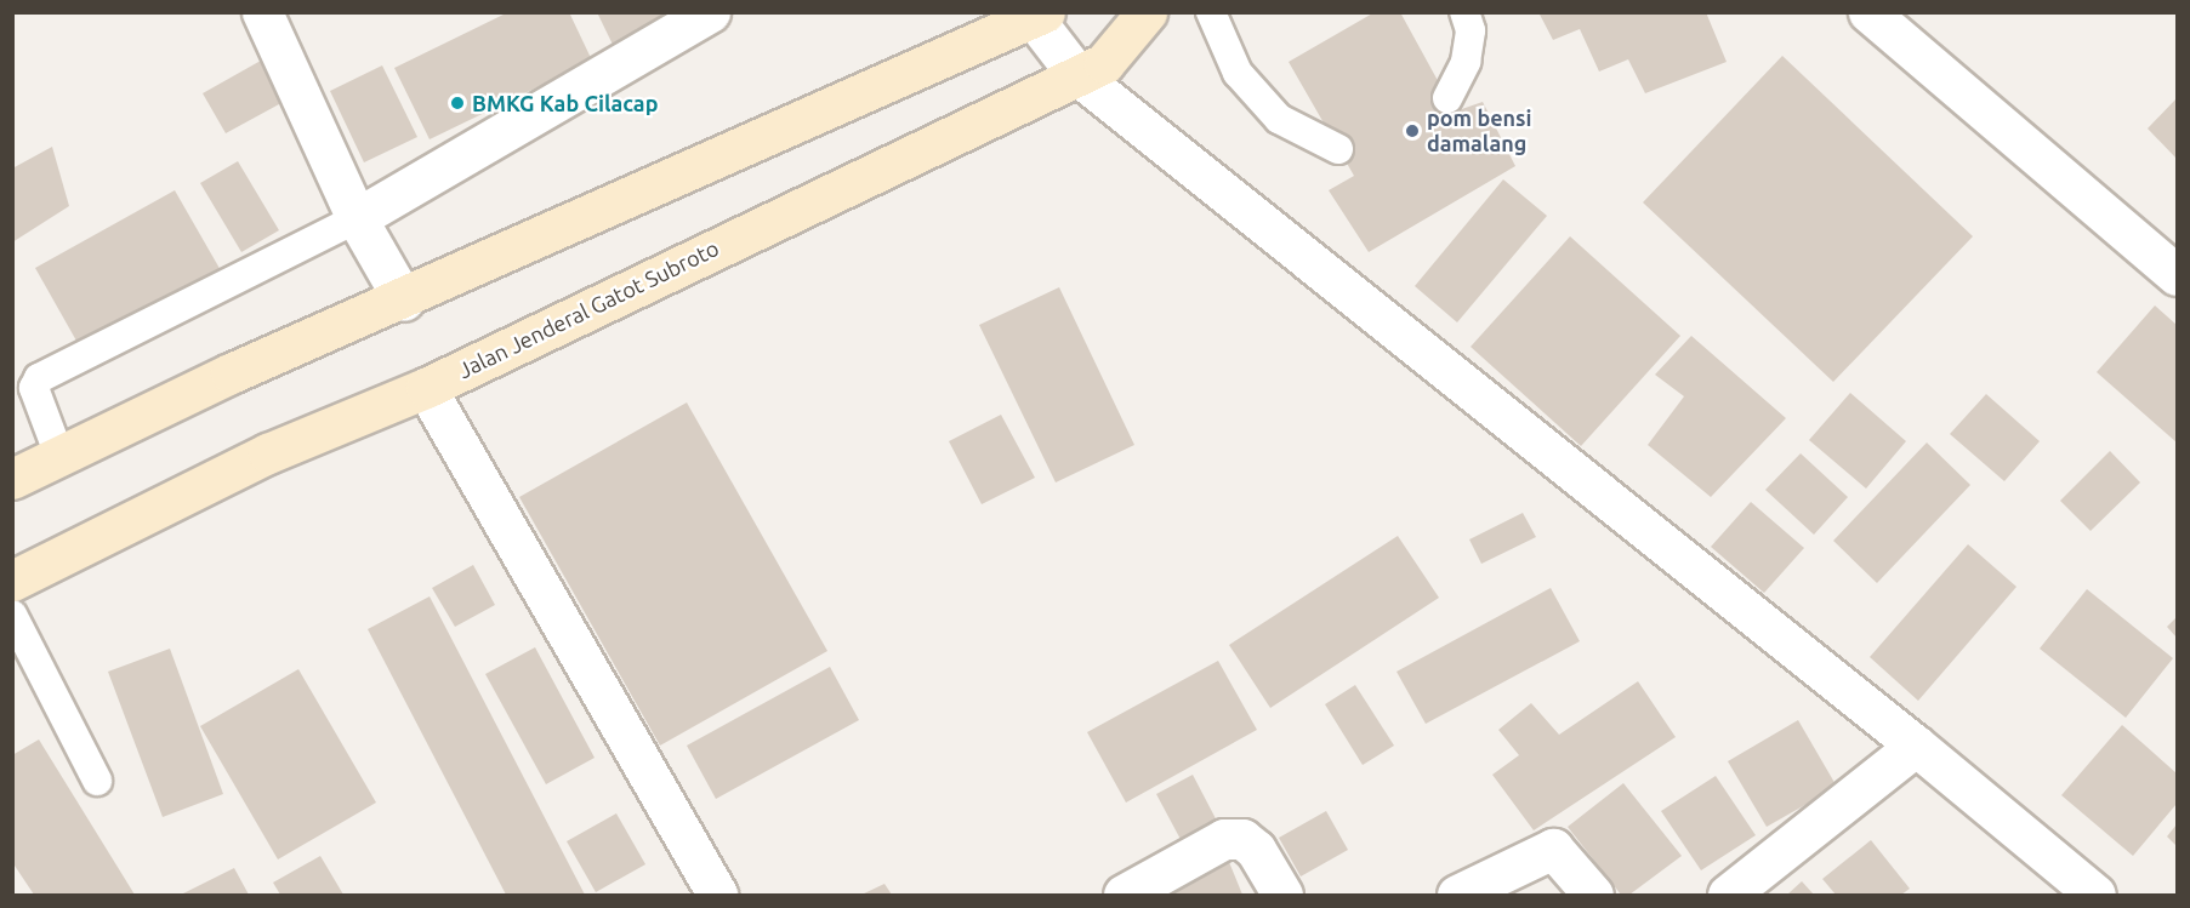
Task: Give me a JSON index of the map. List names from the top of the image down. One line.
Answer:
{"streets":{"main road":["Jalan Jenderal Gatot Subroto"]},"places":["BMKG Kab Cilacap","pom bensi damalang"]}
